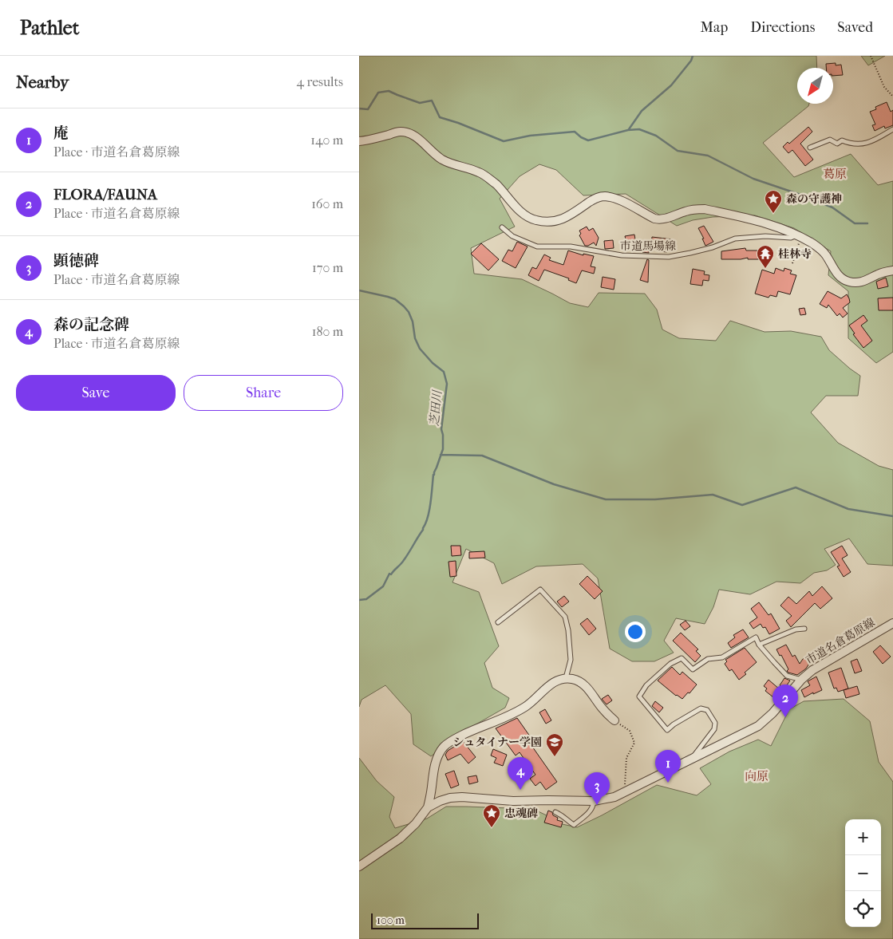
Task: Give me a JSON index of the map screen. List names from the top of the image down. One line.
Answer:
{"streets":{"street":["市道名倉葛原線"],"lane":["市道馬場線"]},"districts":["葛原","向原"],"water":["芝田川"],"places":{"place":["森の守護神","忠魂碑"],"temple":["桂林寺"],"school or university":["シュタイナー学園"]},"scale_bar":"100 m","north":"bottom left","page":{"header":"Pathlet","nav":["Map","Directions","Saved"],"heading":["Nearby","4 results"],"list":[{"mark":"1","name":"庵","note":"Place · 市道名倉葛原線","value":"140 m"},{"mark":"2","name":"FLORA/FAUNA","note":"Place · 市道名倉葛原線","value":"160 m"},{"mark":"3","name":"顕徳碑","note":"Place · 市道名倉葛原線","value":"170 m"},{"mark":"4","name":"森の記念碑","note":"Place · 市道名倉葛原線","value":"180 m"}],"buttons":["Save","Share"],"pins":["2","1","4","3"],"map_buttons":["+","−"],"scale":"100 m"}}
